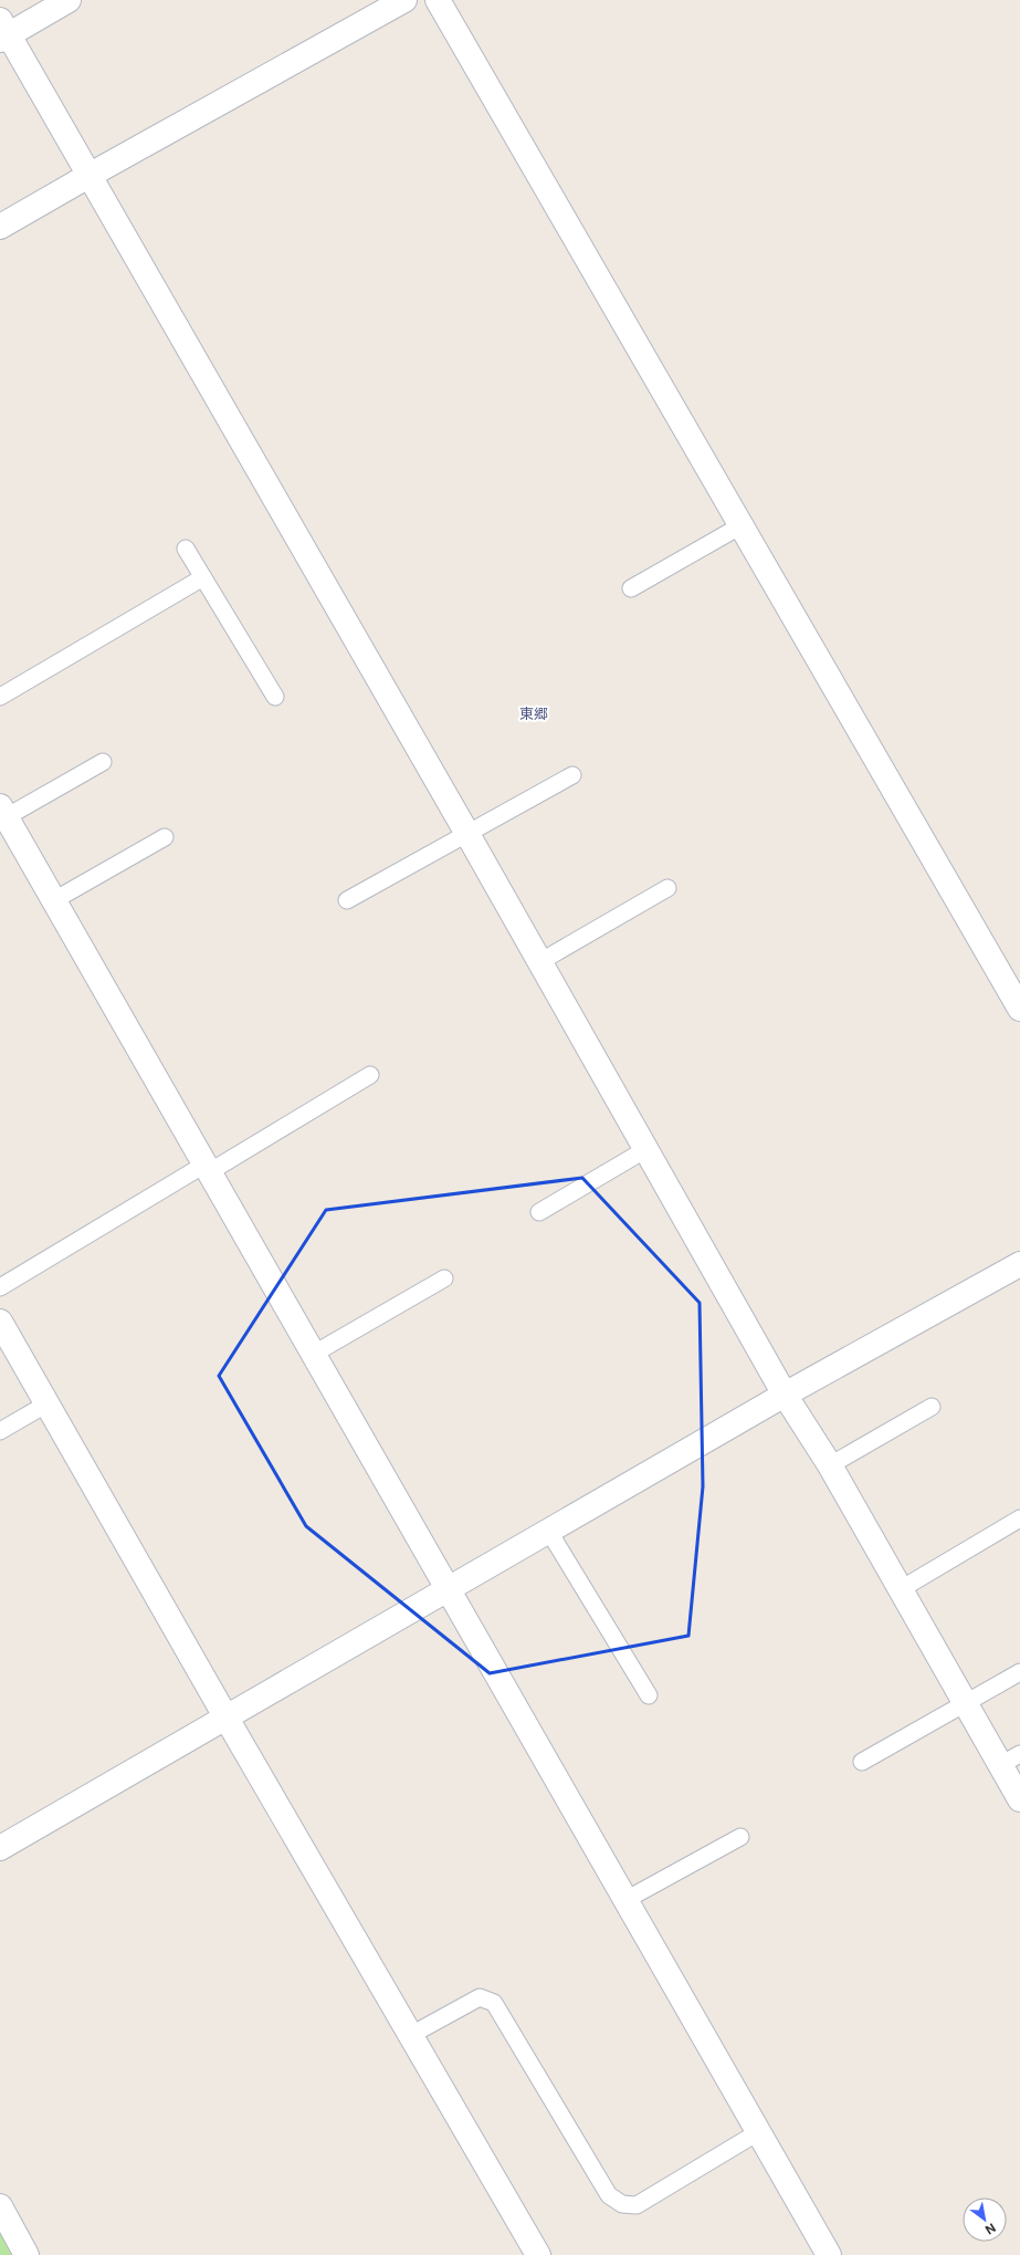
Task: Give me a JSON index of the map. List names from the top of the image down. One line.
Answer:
{"districts":["東郷"],"north":"bottom right"}
